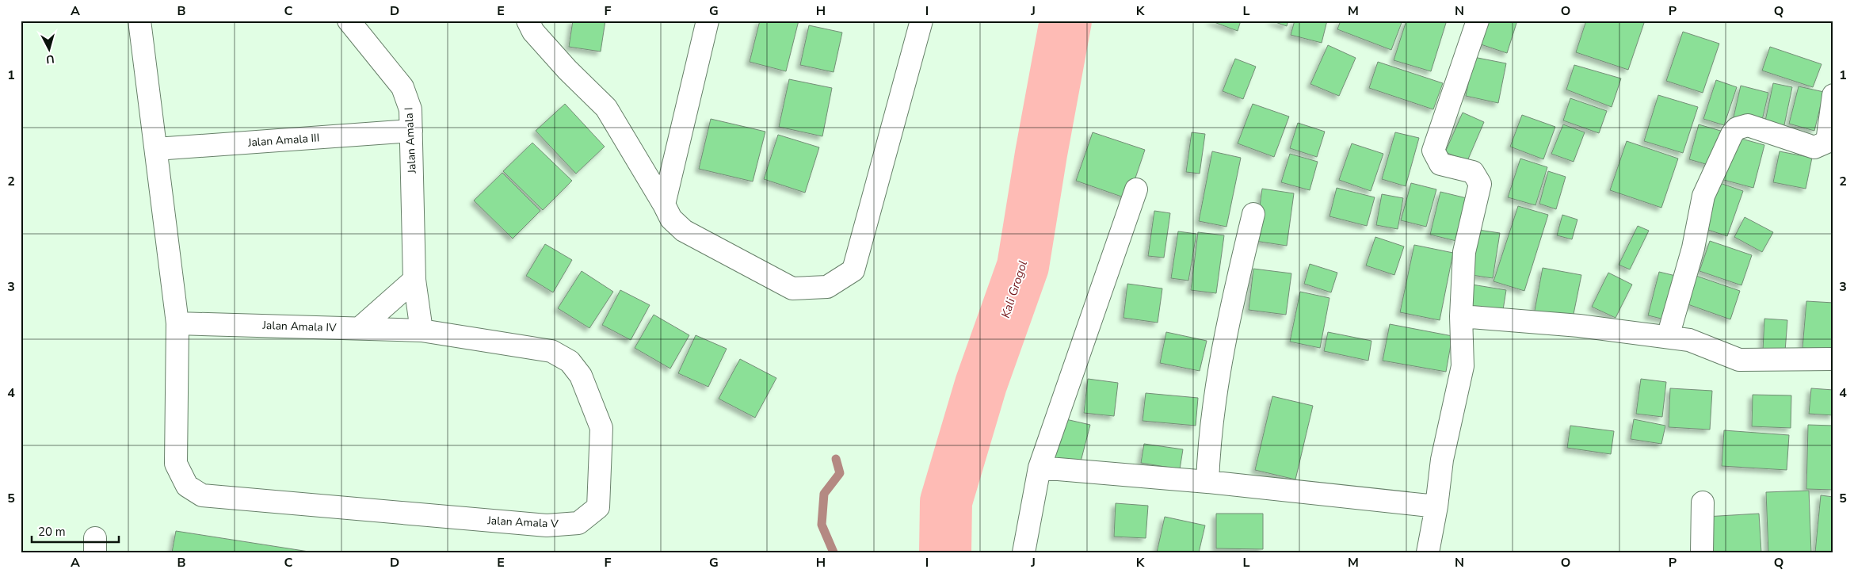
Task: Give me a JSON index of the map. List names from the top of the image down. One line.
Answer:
{"streets":{"street":["Jalan Amala III","Jalan Amala I","Jalan Amala IV","Jalan Amala V"]},"crossings":[["Jalan Amala III","Jalan Amala I"],["Jalan Amala I","Jalan Amala IV"],["Jalan Amala I","Jalan Amala V"],["Jalan Amala IV","Jalan Amala V"]],"water":["Kali Grogol"],"scale_bar":"20 m","north":"bottom","grid":{"columns":["A","B","C","D","E","F","G","H","I","J","K","L","M","N","O","P","Q"],"rows":["1","2","3","4","5"]}}
